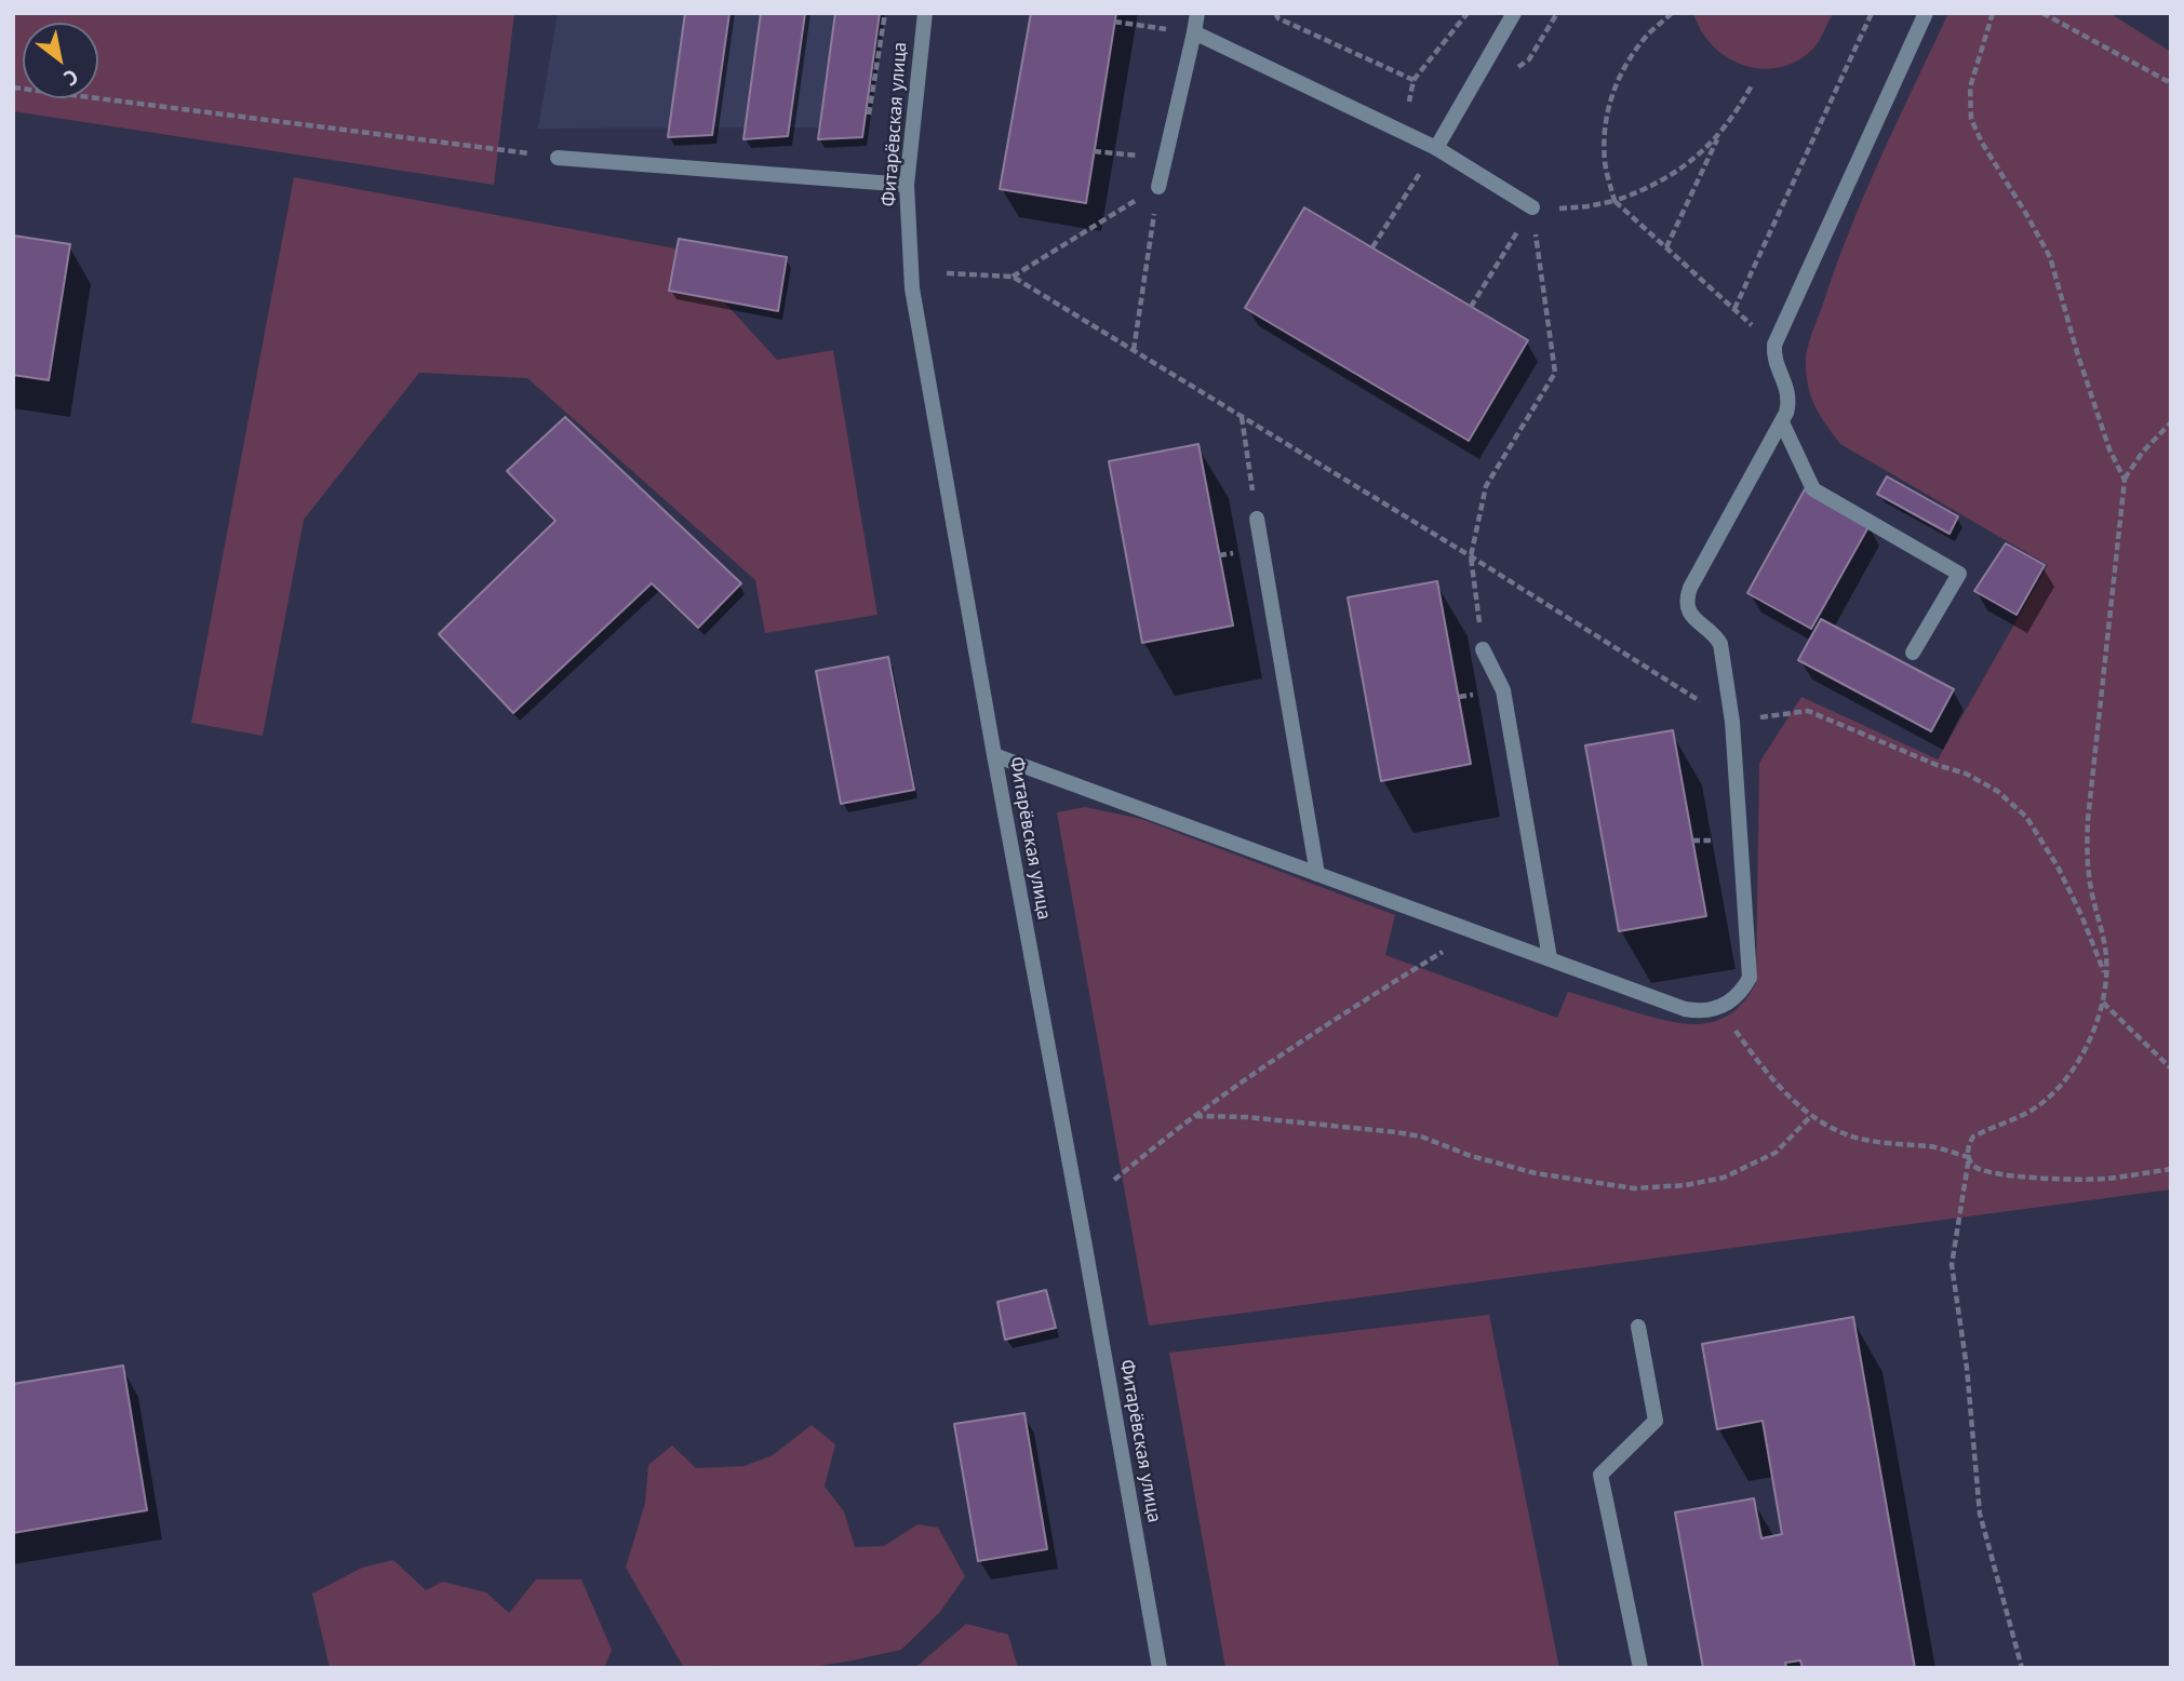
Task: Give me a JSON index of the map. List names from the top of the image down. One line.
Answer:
{"streets":{"street":["Фитарёвская улица"]},"north":"bottom right"}
